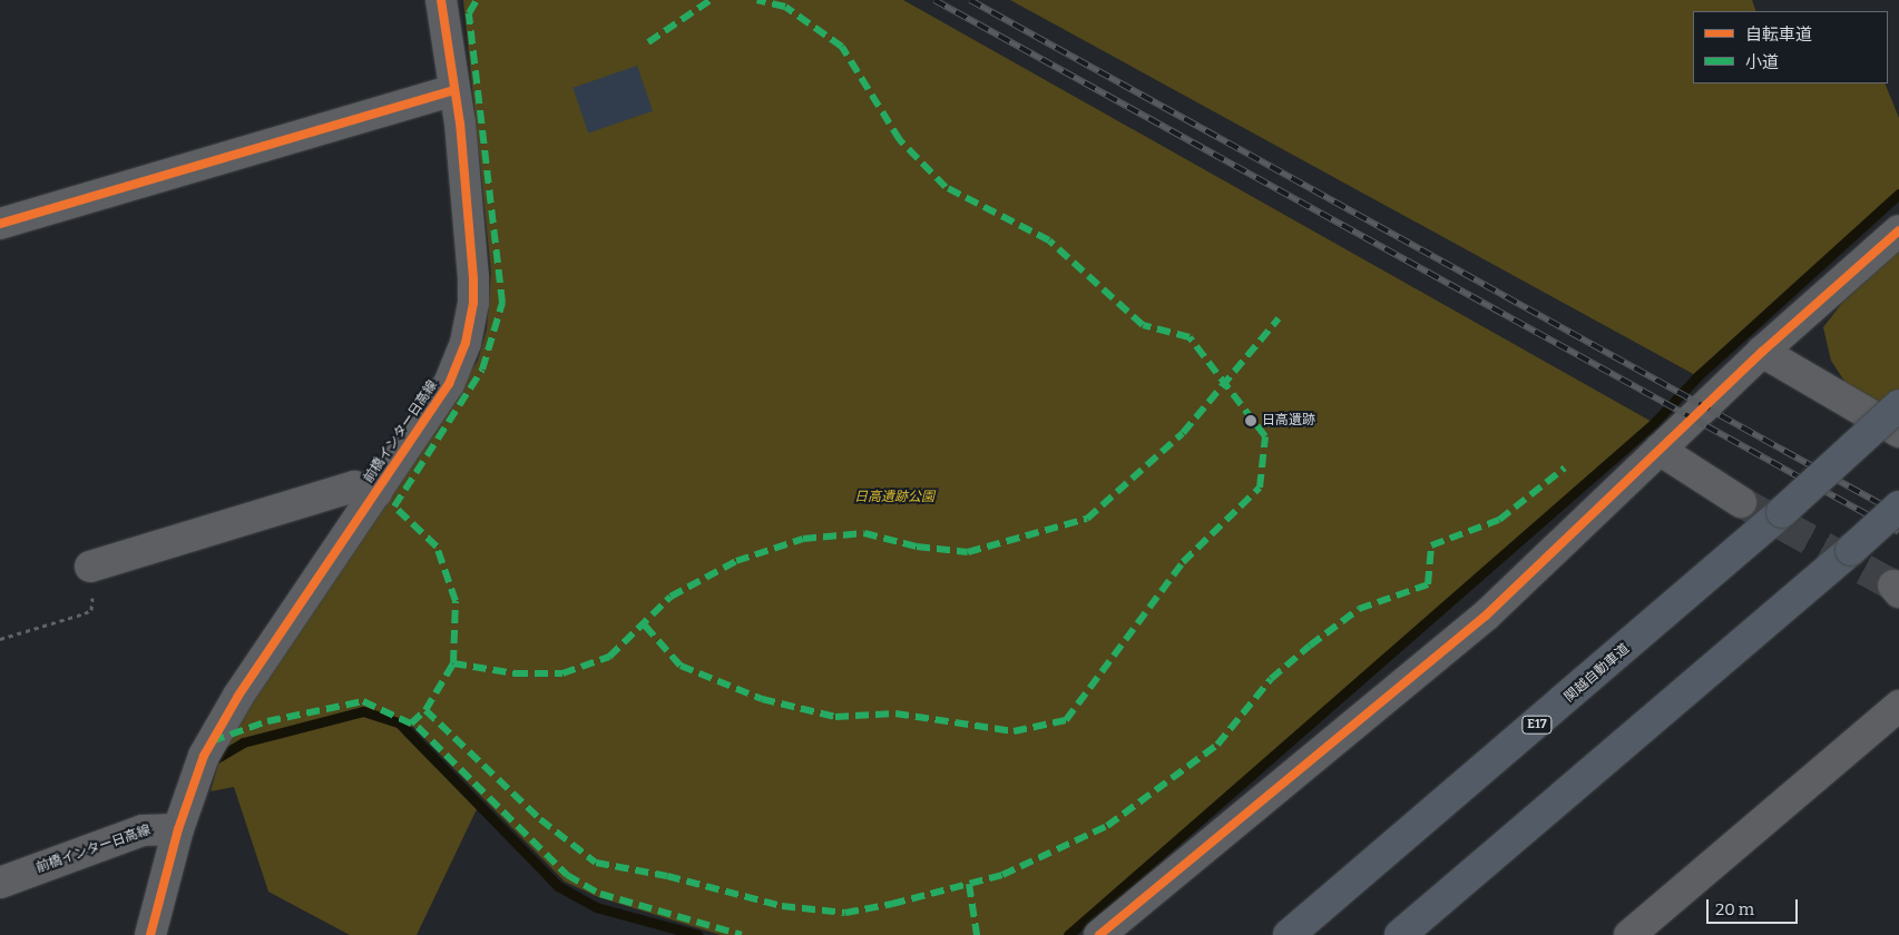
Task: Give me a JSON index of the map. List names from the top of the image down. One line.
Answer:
{"streets":{"highway":["関越自動車道","E17"],"street":["前橋インター日高線"]},"parks":["日高遺跡公園"],"places":["日高遺跡"],"legend":["自転車道","小道"],"scale_bar":"20 m"}
